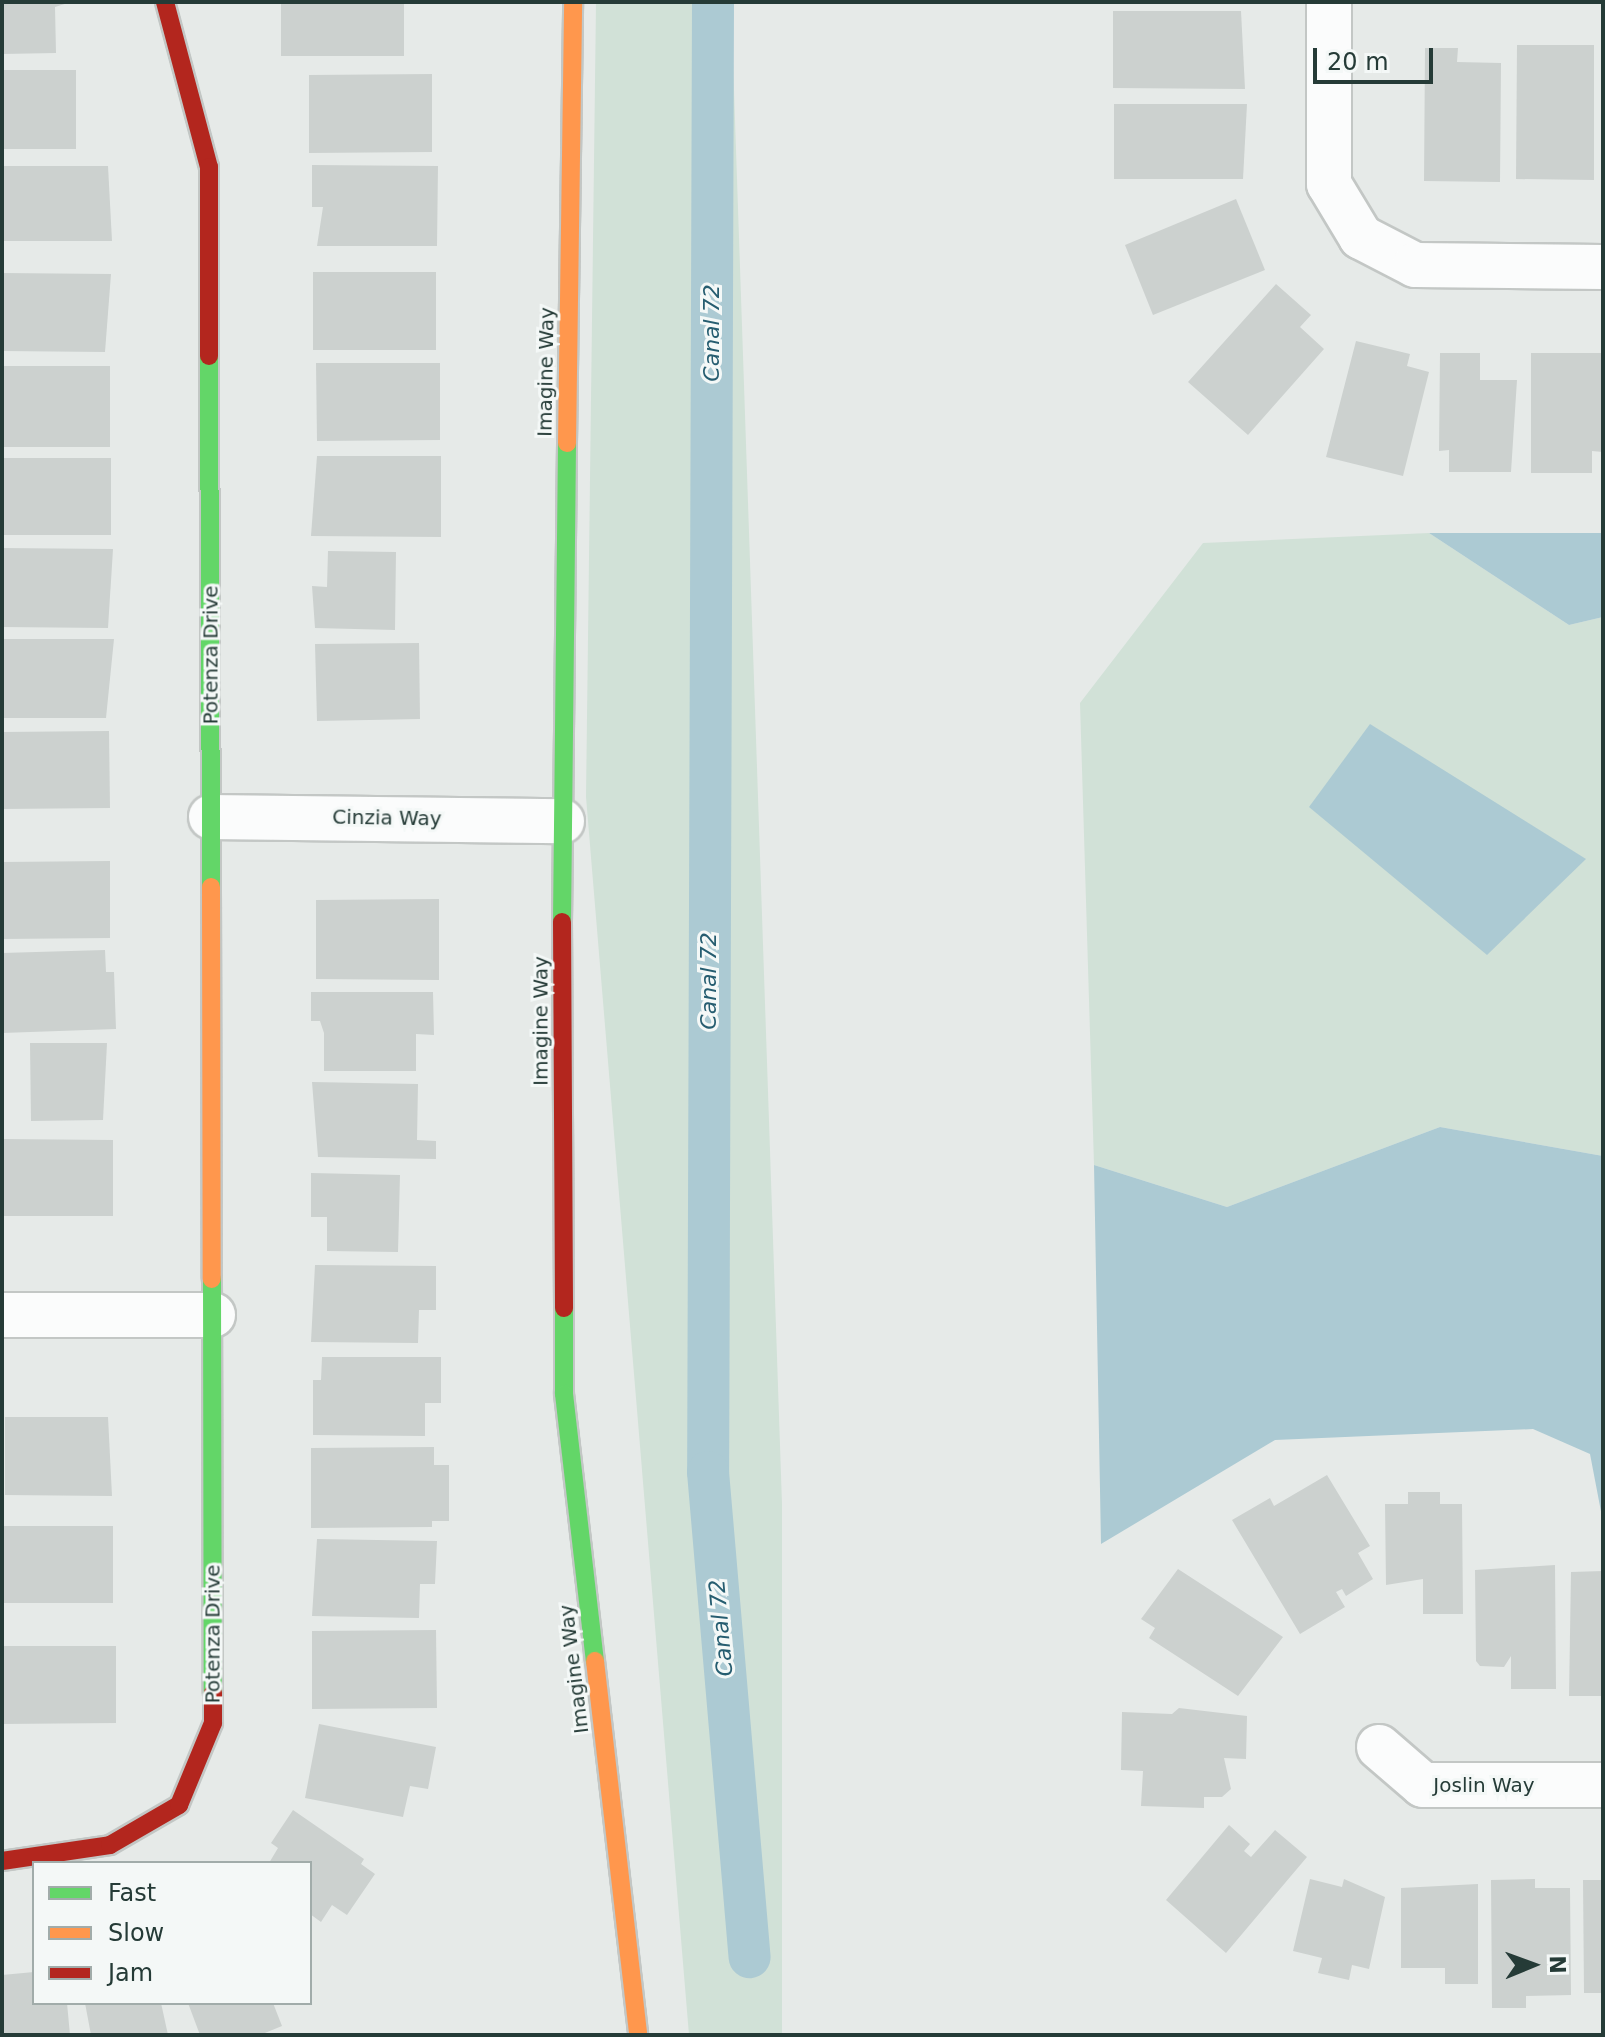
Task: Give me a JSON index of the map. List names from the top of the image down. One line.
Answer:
{"streets":{"street":["Imagine Way","Potenza Drive","Cinzia Way","Joslin Way"]},"crossings":[["Imagine Way","Cinzia Way"],["Potenza Drive","Cinzia Way"]],"water":["Canal 72"],"legend":["Fast","Slow","Jam"],"scale_bar":"20 m","north":"right"}
